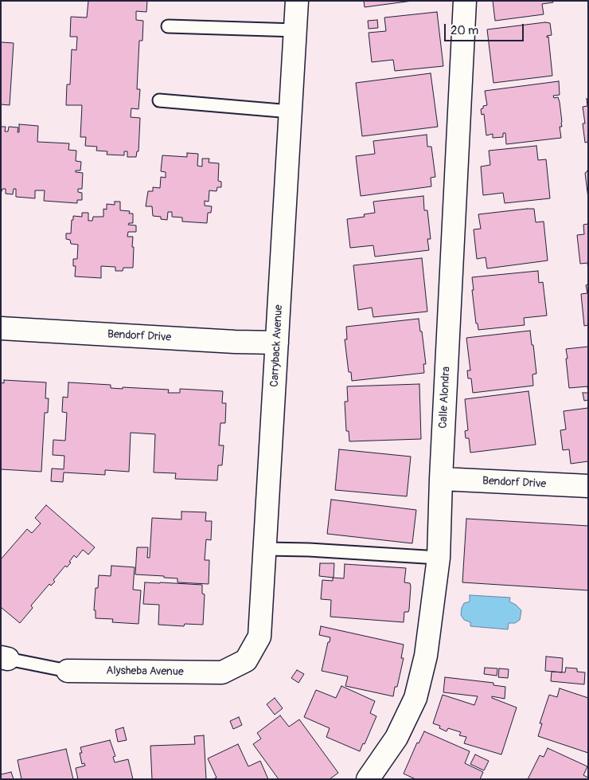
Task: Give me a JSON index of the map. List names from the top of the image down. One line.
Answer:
{"streets":{"street":["Bendorf Drive","Carryback Avenue","Calle Alondra","Alysheba Avenue"]},"crossings":[["Bendorf Drive","Carryback Avenue"],["Bendorf Drive","Calle Alondra"],["Carryback Avenue","Alysheba Avenue"]],"scale_bar":"20 m"}
